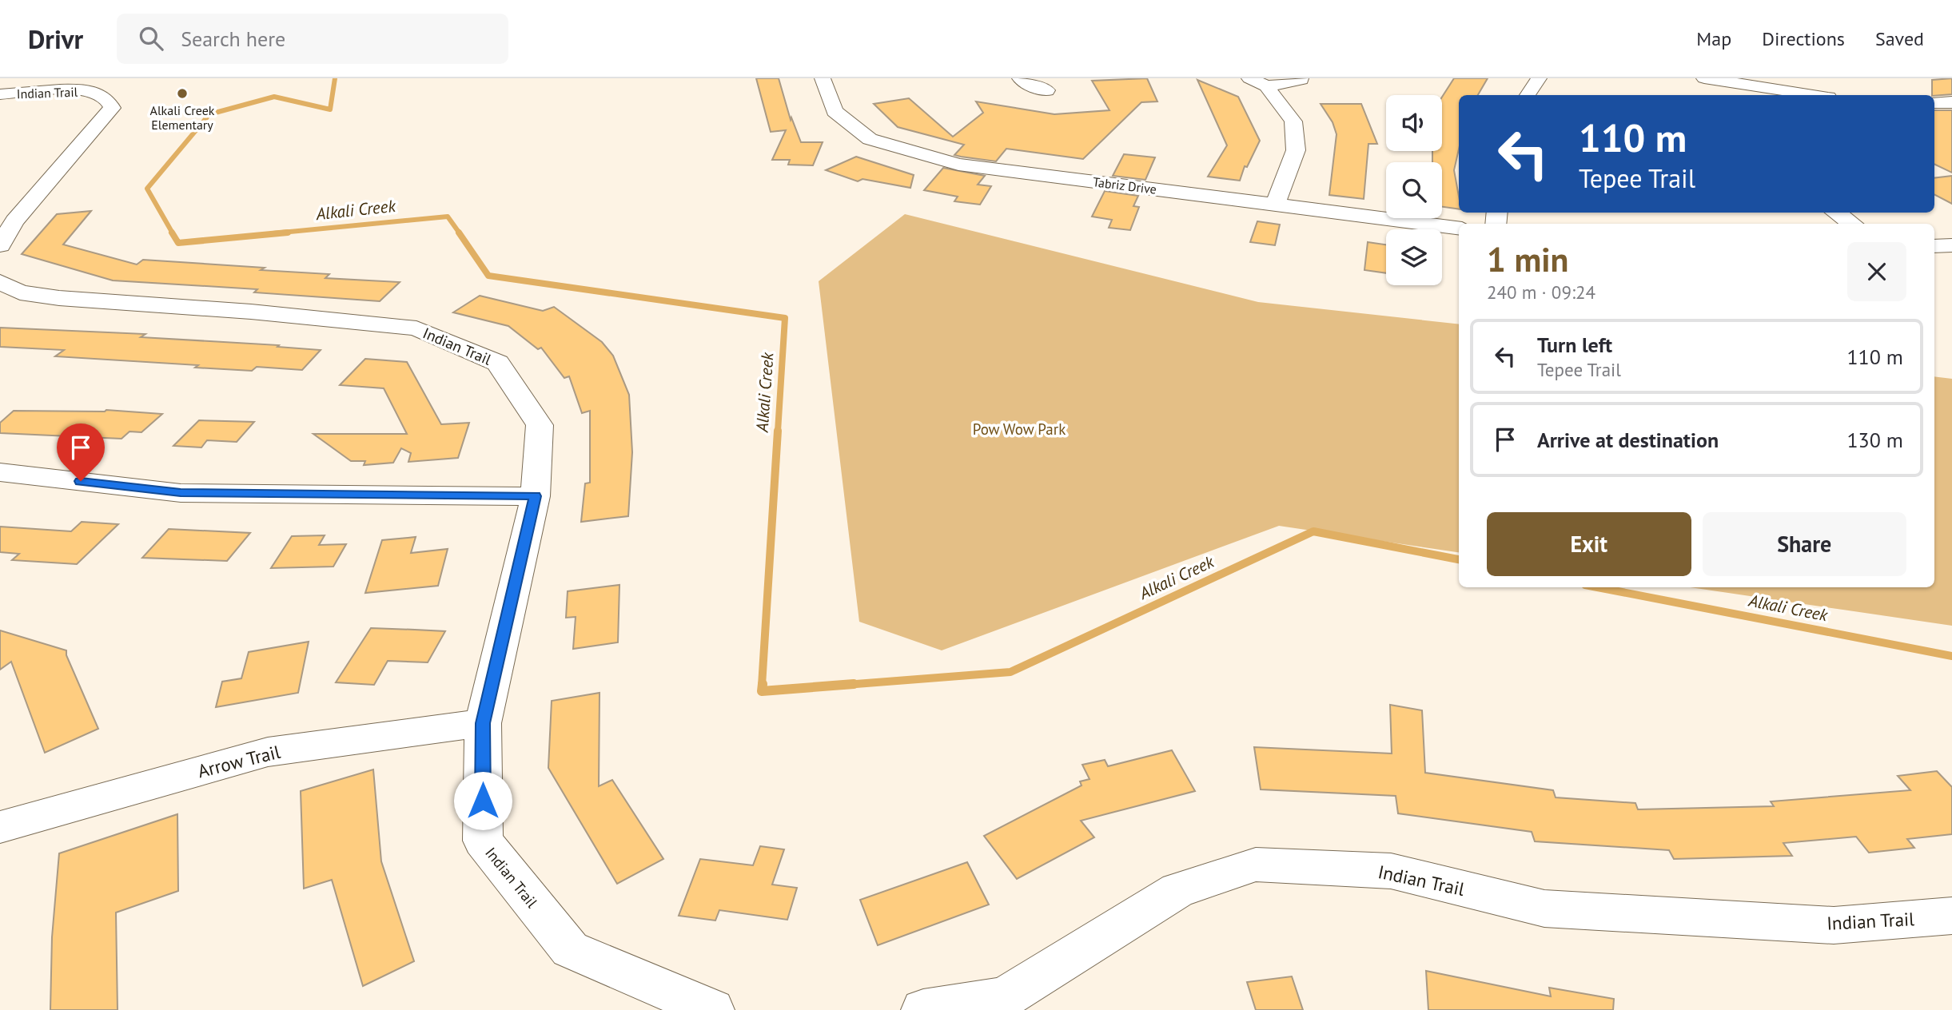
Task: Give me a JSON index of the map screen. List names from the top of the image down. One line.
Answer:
{"streets":{"street":["Indian Trail","Tabriz Drive","Arrow Trail"]},"crossings":[["Indian Trail","Arrow Trail"]],"water":["Alkali Creek"],"parks":["Pow Wow Park"],"places":["Alkali Creek Elementary"],"page":{"header":"Drivr","search":"Search here","nav":["Map","Directions","Saved"],"turn":["110 m","Tepee Trail"],"heading":["1 min","240 m · 09:24"],"list":[{"name":"Turn left","note":"Tepee Trail","value":"110 m"},{"name":"Arrive at destination","value":"130 m"}],"buttons":["Exit","Share"]}}
